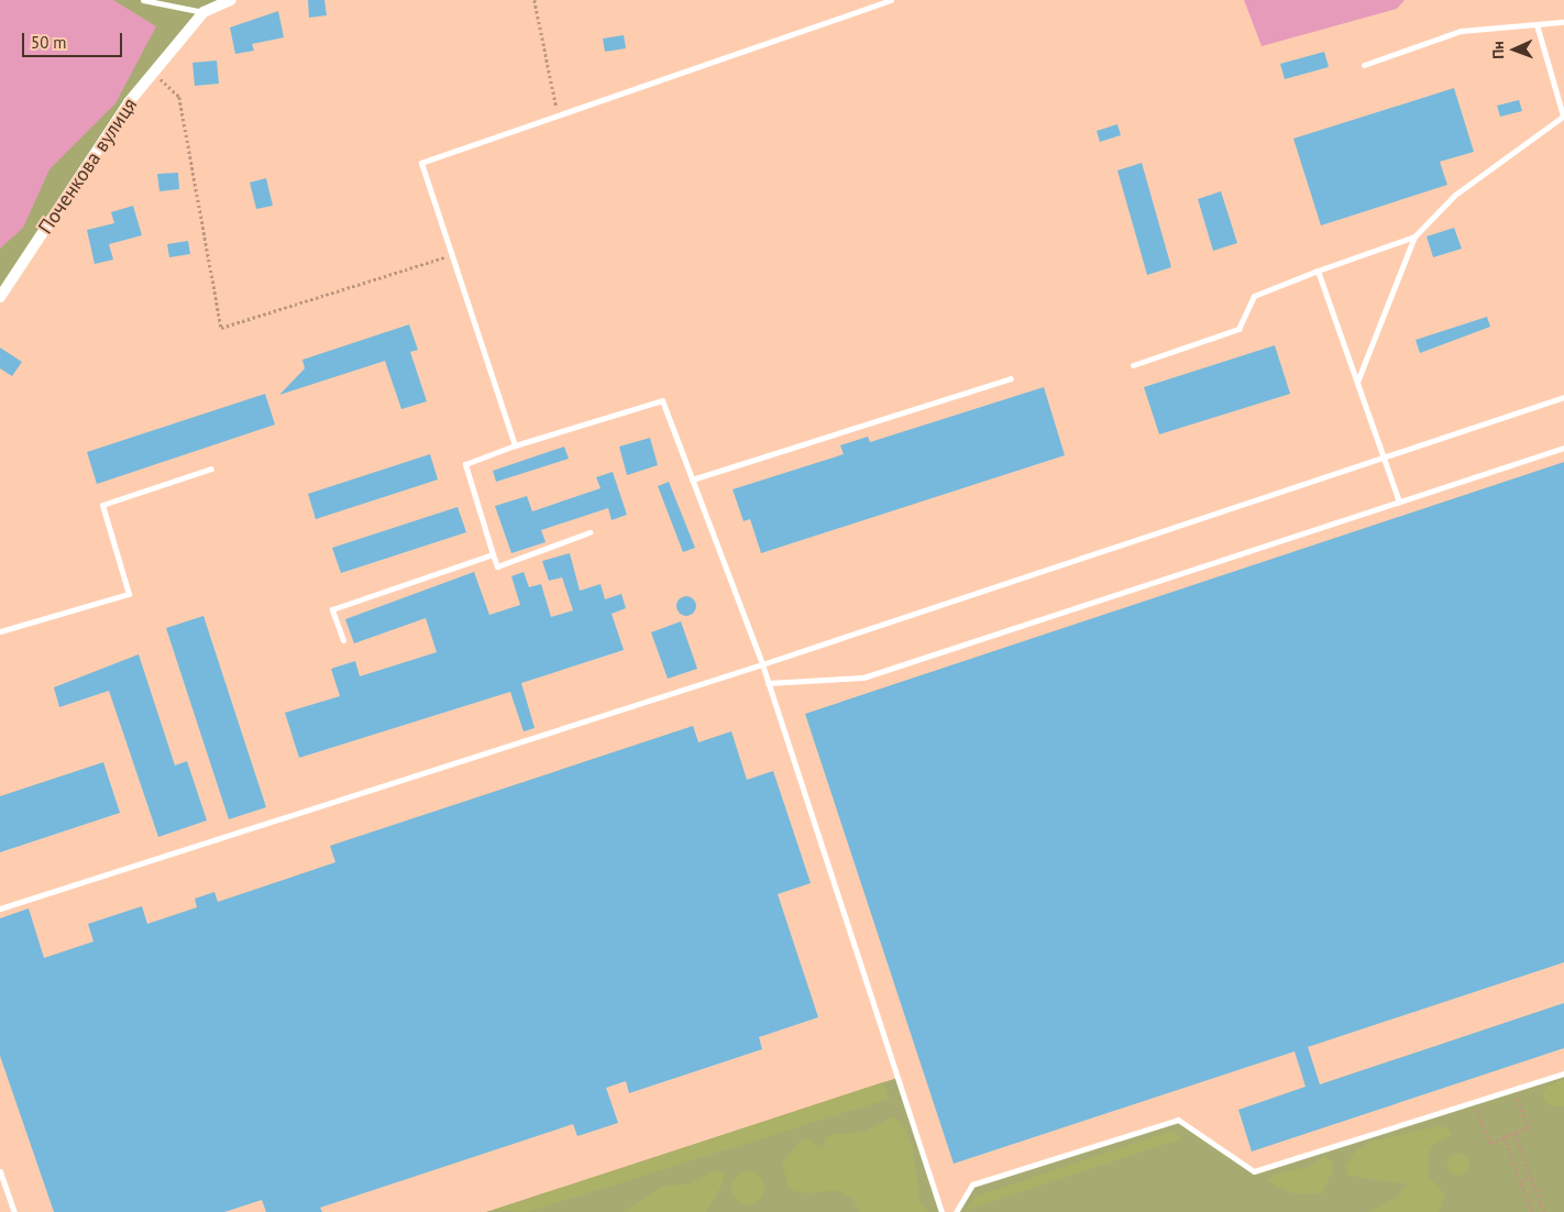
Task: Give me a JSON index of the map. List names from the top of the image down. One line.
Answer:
{"streets":{"street":["Поченкова вулиця"]},"scale_bar":"50 m","north":"left"}
